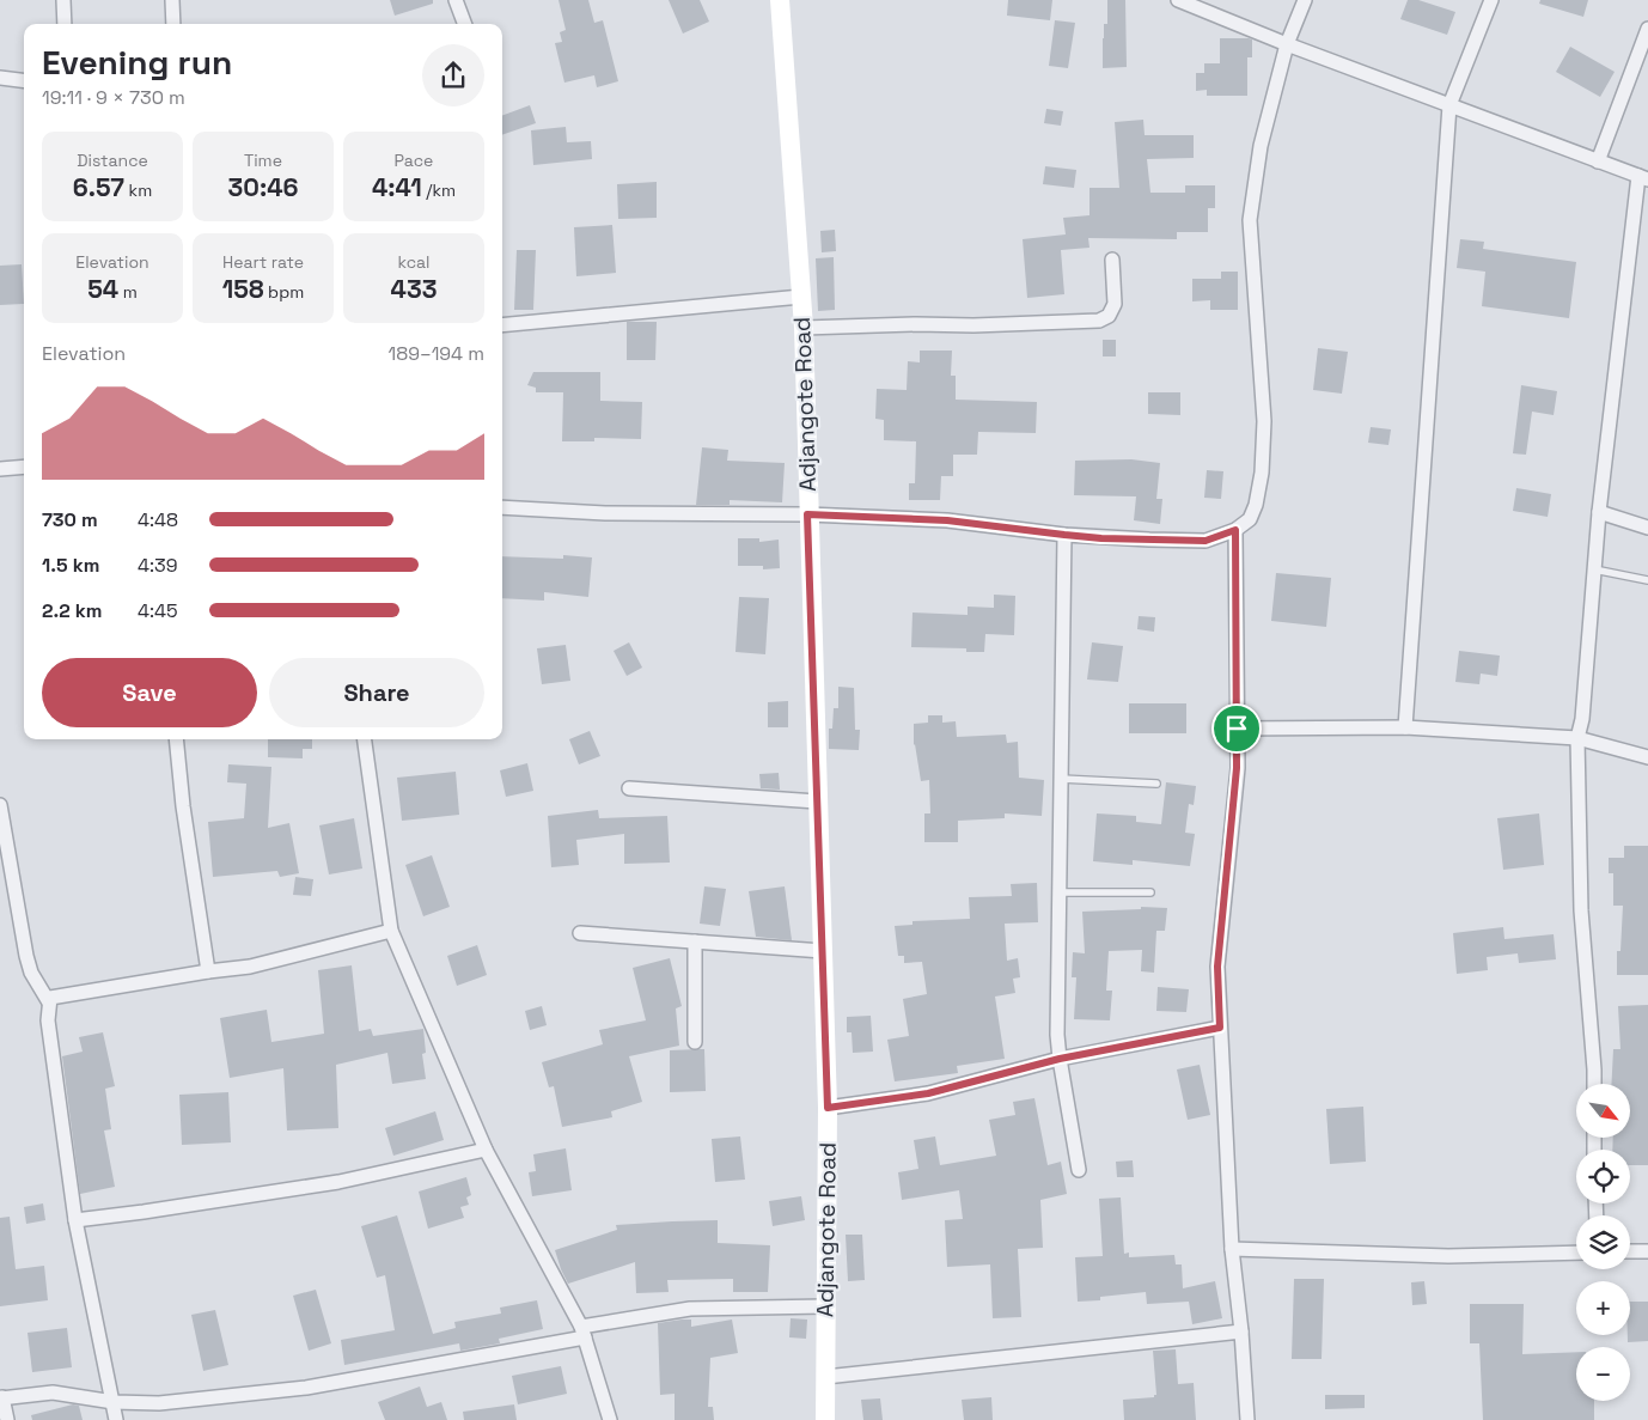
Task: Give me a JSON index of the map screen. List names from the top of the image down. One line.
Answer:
{"streets":{"street":["Adjangote Road"]},"north":"bottom right","page":{"heading":["Evening run","19:11 · 9 × 730 m"],"stats":[["Distance","6.57 km"],["Time","30:46"],["Pace","4:41 /km"],["Elevation","54 m"],["Heart rate","158 bpm"],["kcal","433"]],"chart":["Elevation","189–194 m"],"list":[{"name":"730 m","note":"4:48"},{"name":"1.5 km","note":"4:39"},{"name":"2.2 km","note":"4:45"}],"buttons":["Save","Share"],"map_buttons":["+","−"]}}
